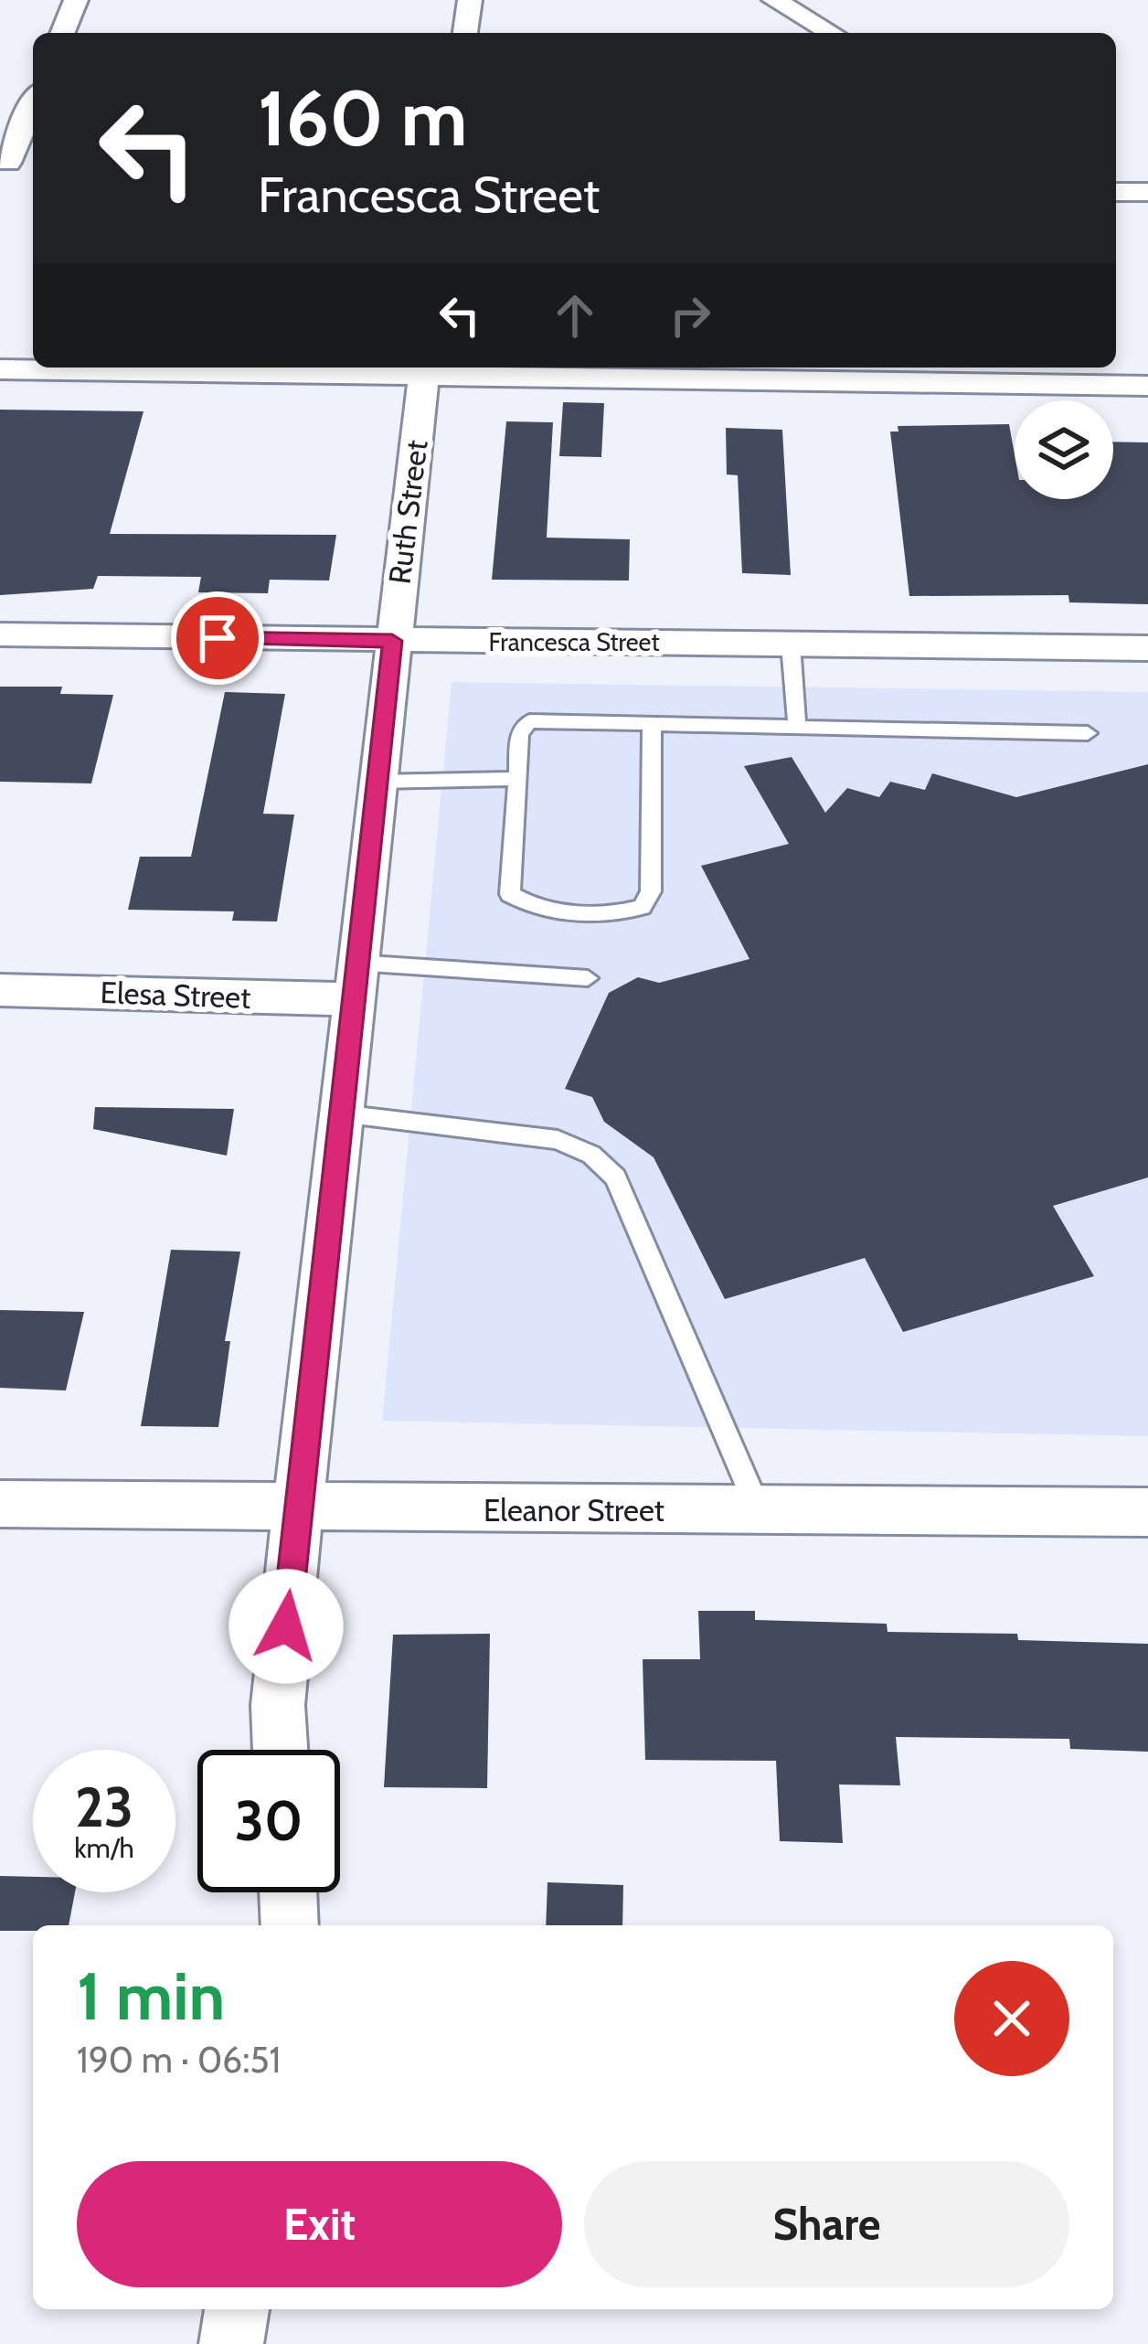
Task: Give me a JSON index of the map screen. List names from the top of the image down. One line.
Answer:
{"streets":{"street":["Ruth Street","Francesca Street","Elesa Street","Eleanor Street"]},"crossings":[["Ruth Street","Francesca Street"],["Ruth Street","Elesa Street"],["Ruth Street","Eleanor Street"]],"page":{"turn":["160 m","Francesca Street"],"speed":"23 km/h","limit":"30","heading":["1 min","190 m · 06:51"],"buttons":["Exit","Share"]}}
